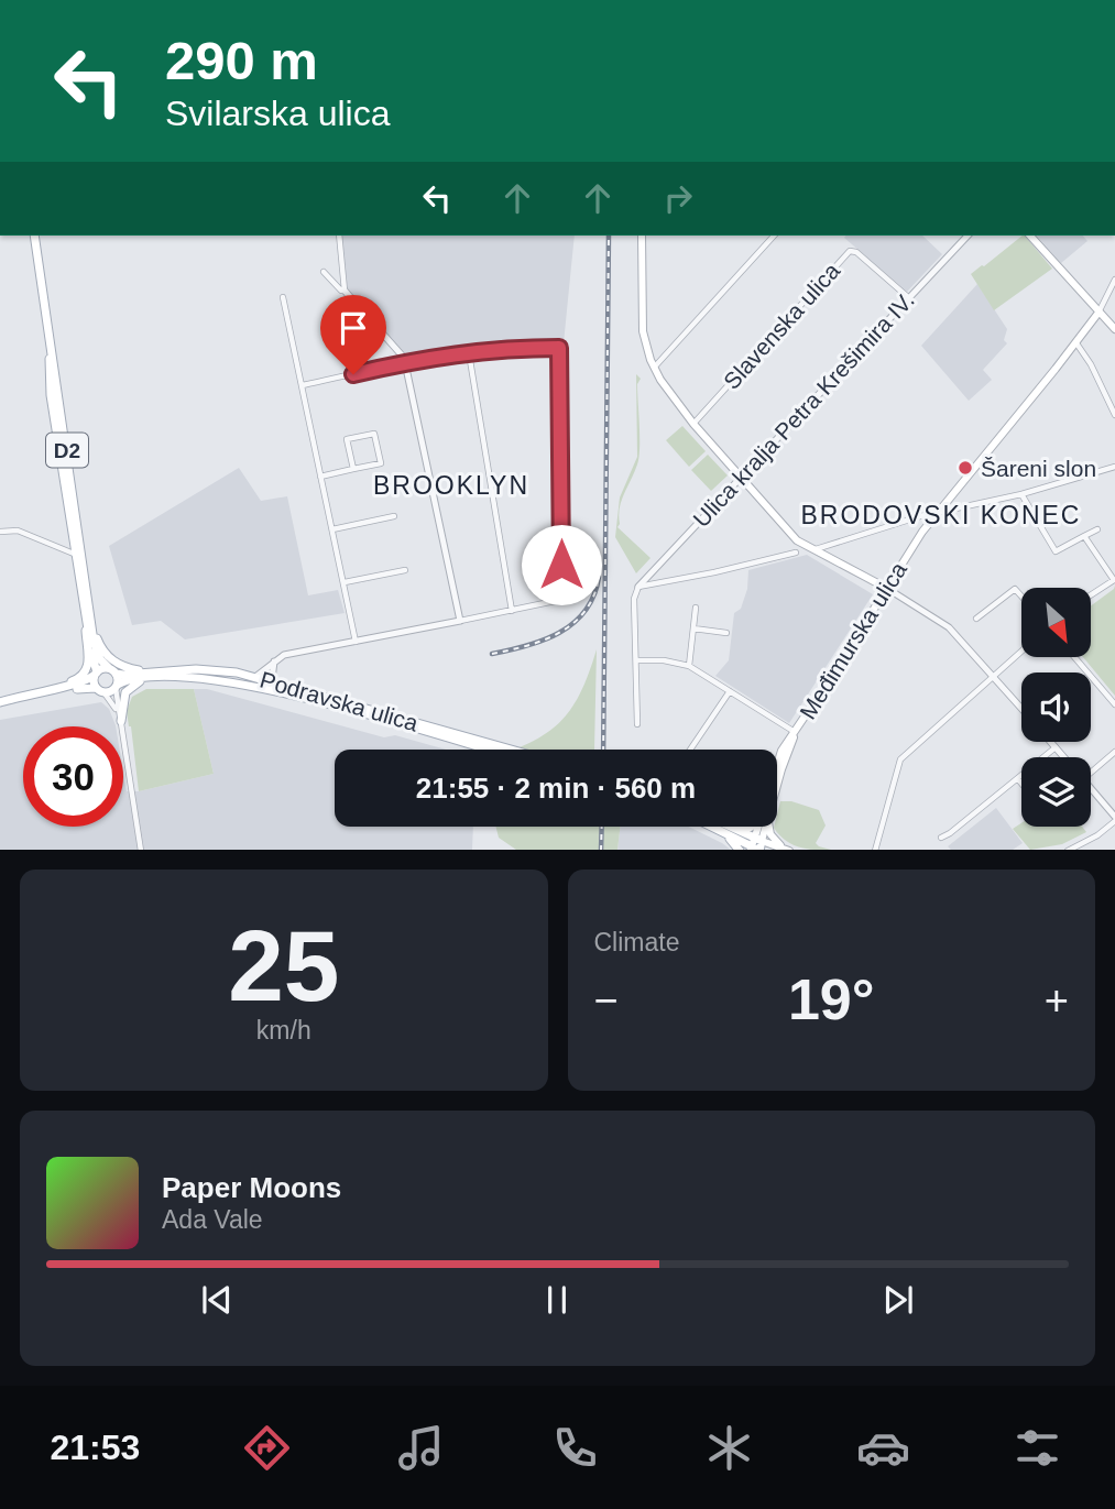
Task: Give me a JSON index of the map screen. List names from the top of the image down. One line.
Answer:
{"streets":{"main road":["D2","Međimurska ulica","Podravska ulica"],"street":["Slavenska ulica","Ulica kralja Petra Krešimira IV."]},"crossings":[["Slavenska ulica","Ulica kralja Petra Krešimira IV."],["D2","Podravska ulica"]],"districts":["BROOKLYN","BRODOVSKI KONEC"],"places":["Šareni slon"],"north":"bottom right","page":{"turn":["290 m","Svilarska ulica"],"limit":"30","trip":"21:55 · 2 min · 560 m","tile":[["25","km/h"],"Climate"],"heat":["−","19°","+"],"song":["Paper Moons","Ada Vale"],"tabs":"21:53"}}
